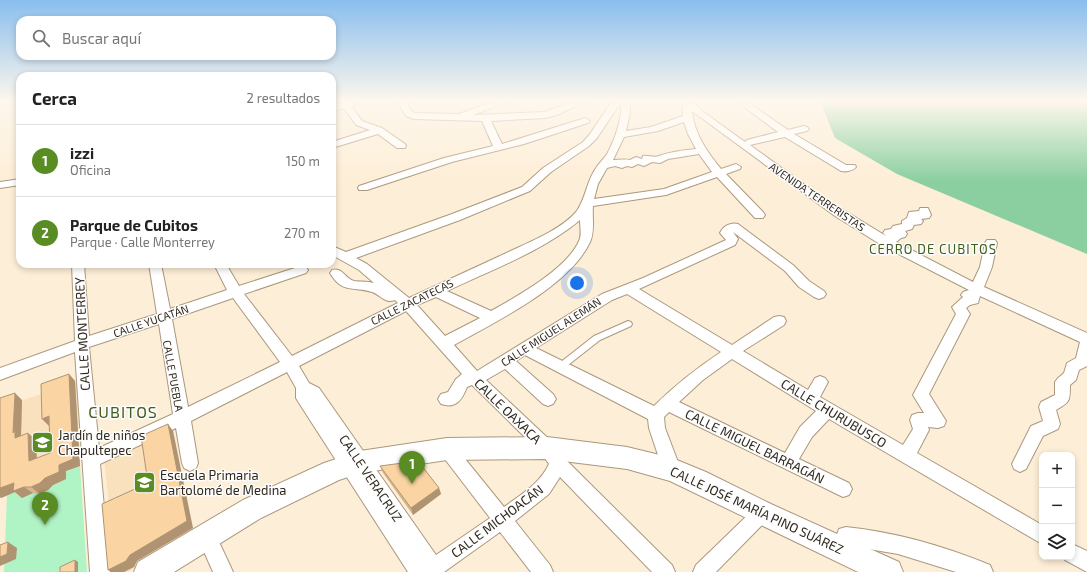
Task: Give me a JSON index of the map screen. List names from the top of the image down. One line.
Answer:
{"streets":{"main road":["CALLE JOSÉ MARÍA PINO SUÁREZ"],"street":["AVENIDA TERRERISTAS","CALLE ZACATECAS","CALLE YUCATÁN","CALLE MIGUEL ALEMÁN","CALLE MONTERREY","CALLE PUEBLA","CALLE OAXACA","CALLE CHURUBUSCO","CALLE MIGUEL BARRAGÁN","CALLE VERACRUZ","CALLE MICHOACÁN"]},"crossings":[["CALLE ZACATECAS","CALLE MONTERREY"],["CALLE ZACATECAS","CALLE PUEBLA"],["CALLE ZACATECAS","CALLE OAXACA"],["CALLE ZACATECAS","CALLE VERACRUZ"],["CALLE YUCATÁN","CALLE MONTERREY"],["CALLE YUCATÁN","CALLE PUEBLA"],["CALLE YUCATÁN","CALLE VERACRUZ"],["CALLE MIGUEL ALEMÁN","CALLE OAXACA"],["CALLE MIGUEL ALEMÁN","CALLE CHURUBUSCO"],["CALLE MIGUEL ALEMÁN","CALLE MIGUEL BARRAGÁN"],["CALLE OAXACA","CALLE JOSÉ MARÍA PINO SUÁREZ"],["CALLE OAXACA","CALLE MICHOACÁN"],["CALLE VERACRUZ","CALLE JOSÉ MARÍA PINO SUÁREZ"],["CALLE VERACRUZ","CALLE MICHOACÁN"],["CALLE JOSÉ MARÍA PINO SUÁREZ","CALLE MICHOACÁN"]],"districts":["CERRO DE CUBITOS","CUBITOS"],"places":{"school or university":["Jardín de niños Chapultepec","Escuela Primaria Bartolomé de Medina"]},"page":{"search":"Buscar aquí","heading":["Cerca","2 resultados"],"list":[{"mark":"1","name":"izzi","note":"Oficina","value":"150 m"},{"mark":"2","name":"Parque de Cubitos","note":"Parque · Calle Monterrey","value":"270 m"}],"pins":["1","2"],"map_buttons":["+","−"]}}
